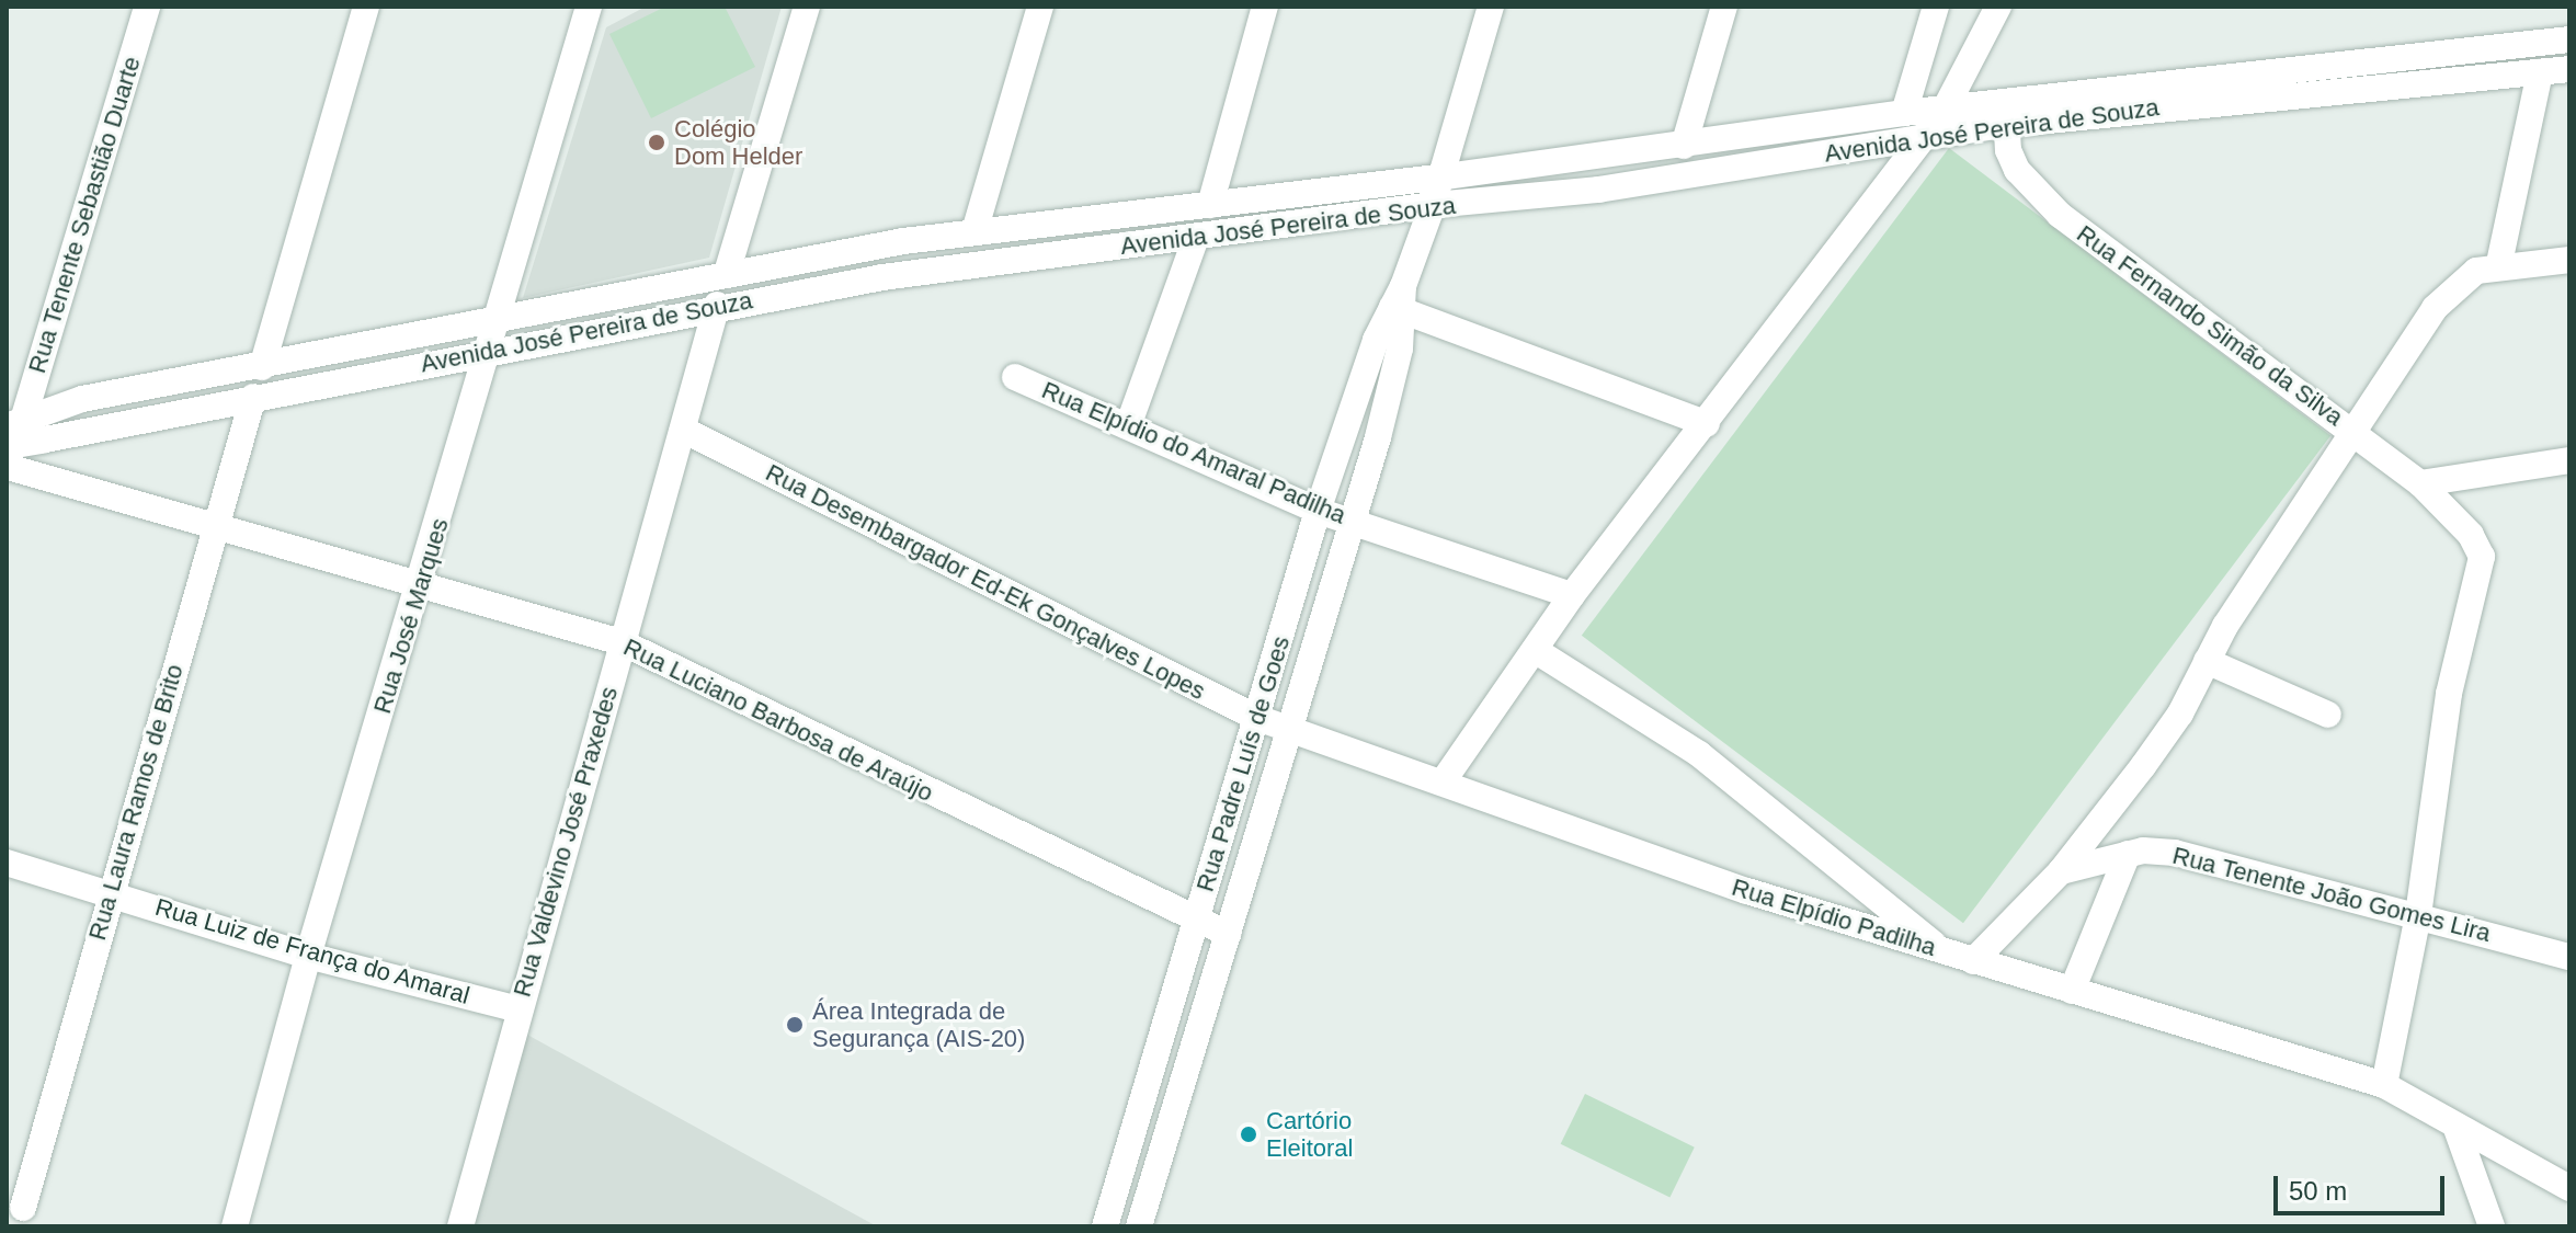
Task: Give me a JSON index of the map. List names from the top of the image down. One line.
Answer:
{"streets":{"street":["Avenida José Pereira de Souza","Rua Tenente Sebastião Duarte","Rua Fernando Simão da Silva","Rua Elpídio do Amaral Padilha","Rua Desembargador Ed-Ek Gonçalves Lopes","Rua José Marques","Rua Luciano Barbosa de Araújo","Rua Padre Luís de Goes","Rua Laura Ramos de Brito","Rua Valdevino José Praxedes","Rua Tenente João Gomes Lira","Rua Elpídio Padilha","Rua Luiz de França do Amaral"]},"crossings":[["Avenida José Pereira de Souza","Rua Tenente Sebastião Duarte"],["Avenida José Pereira de Souza","Rua Fernando Simão da Silva"],["Avenida José Pereira de Souza","Rua José Marques"],["Avenida José Pereira de Souza","Rua Luciano Barbosa de Araújo"],["Avenida José Pereira de Souza","Rua Laura Ramos de Brito"],["Avenida José Pereira de Souza","Rua Valdevino José Praxedes"],["Rua Tenente Sebastião Duarte","Rua Luciano Barbosa de Araújo"],["Rua Elpídio do Amaral Padilha","Rua Padre Luís de Goes"],["Rua Desembargador Ed-Ek Gonçalves Lopes","Rua Padre Luís de Goes"],["Rua Desembargador Ed-Ek Gonçalves Lopes","Rua Valdevino José Praxedes"],["Rua Desembargador Ed-Ek Gonçalves Lopes","Rua Elpídio Padilha"],["Rua José Marques","Rua Luciano Barbosa de Araújo"],["Rua José Marques","Rua Luiz de França do Amaral"],["Rua Luciano Barbosa de Araújo","Rua Padre Luís de Goes"],["Rua Luciano Barbosa de Araújo","Rua Laura Ramos de Brito"],["Rua Luciano Barbosa de Araújo","Rua Valdevino José Praxedes"],["Rua Padre Luís de Goes","Rua Elpídio Padilha"],["Rua Laura Ramos de Brito","Rua Luiz de França do Amaral"],["Rua Valdevino José Praxedes","Rua Luiz de França do Amaral"]],"places":["Colégio Dom Helder","Área Integrada de Segurança (AIS-20)","Cartório Eleitoral"],"scale_bar":"50 m"}
